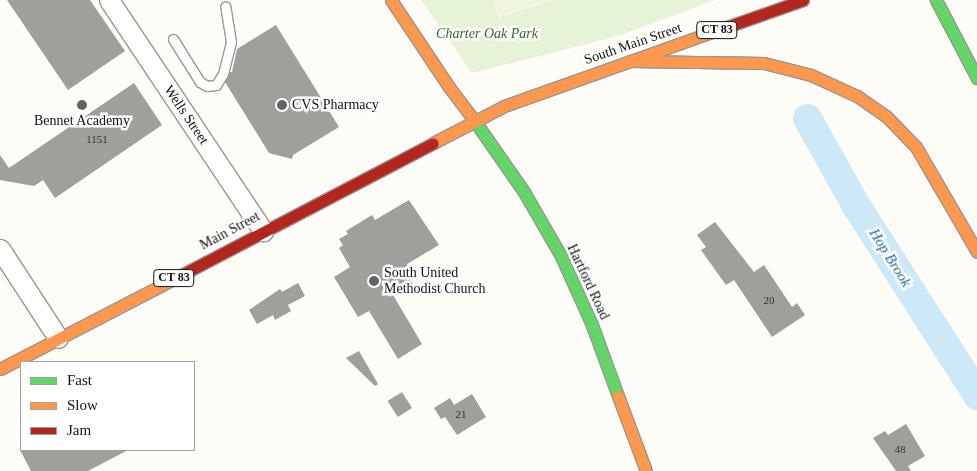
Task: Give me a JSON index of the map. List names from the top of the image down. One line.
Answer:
{"streets":{"main road":["CT 83","South Main Street","Main Street","Hartford Road"],"street":["Wells Street"]},"crossings":[["South Main Street","Main Street"],["South Main Street","Hartford Road"],["Wells Street","Main Street"],["Main Street","Hartford Road"]],"water":["Hop Brook"],"parks":["Charter Oak Park"],"places":["Bennet Academy","CVS Pharmacy","South United Methodist Church"],"house_numbers":["1151","20","21","48"],"legend":["Fast","Slow","Jam"]}
